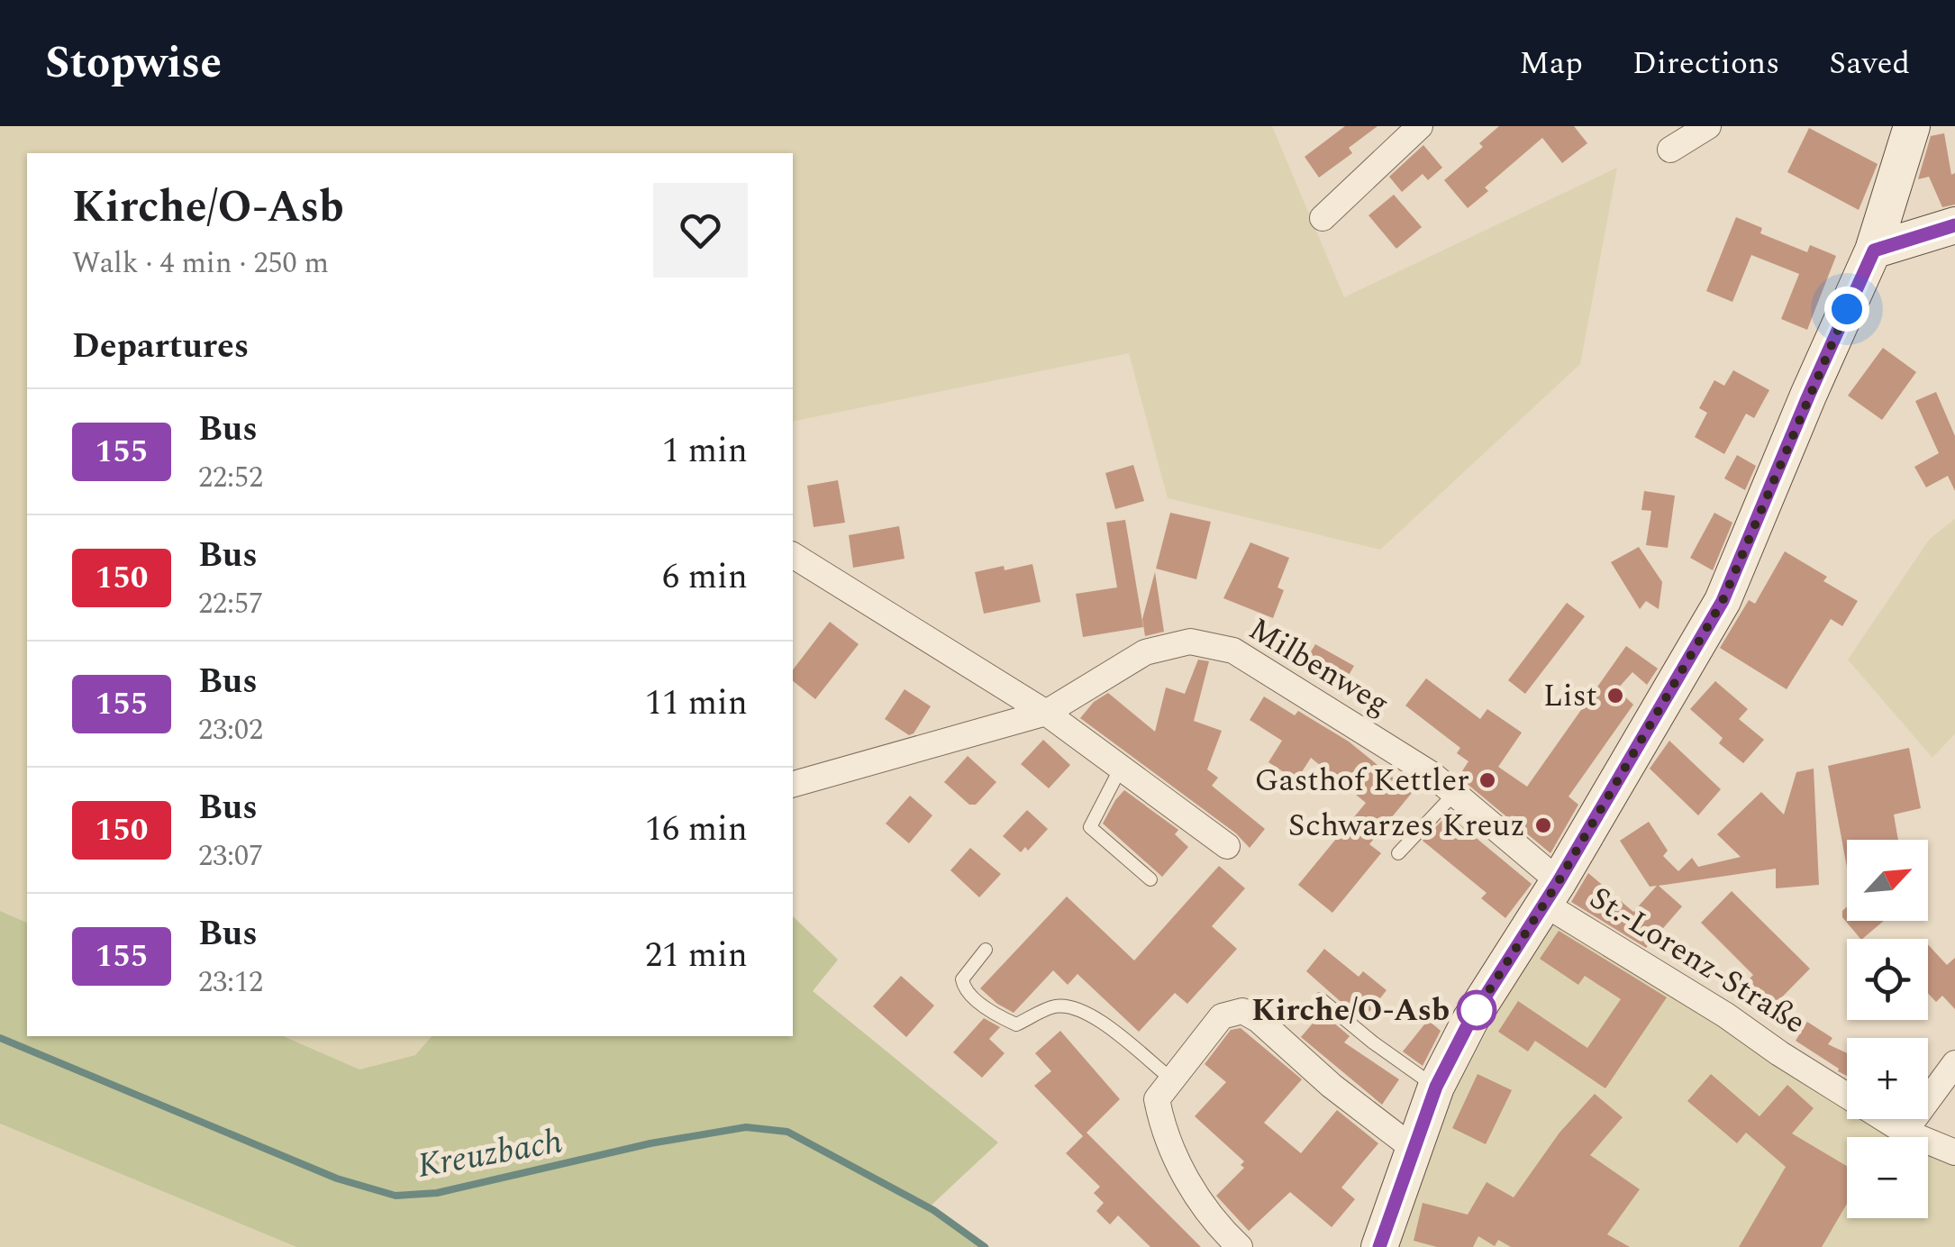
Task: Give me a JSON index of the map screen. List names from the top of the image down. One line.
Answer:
{"streets":{"street":["Milbenweg","St.-Lorenz-Straße"]},"crossings":[["Milbenweg","St.-Lorenz-Straße"]],"water":["Kreuzbach"],"places":["List","Gasthof Kettler","Schwarzes Kreuz","Kirche/O-Asb"],"lines":["bus line 155"],"north":"top right","page":{"header":"Stopwise","nav":["Map","Directions","Saved"],"heading":[["Kirche/O-Asb","Walk · 4 min · 250 m"],"Departures"],"list":[{"mark":"155","name":"Bus","note":"22:52","value":"1 min"},{"mark":"150","name":"Bus","note":"22:57","value":"6 min"},{"mark":"155","name":"Bus","note":"23:02","value":"11 min"},{"mark":"150","name":"Bus","note":"23:07","value":"16 min"},{"mark":"155","name":"Bus","note":"23:12","value":"21 min"}],"map_buttons":["+","−"]}}
